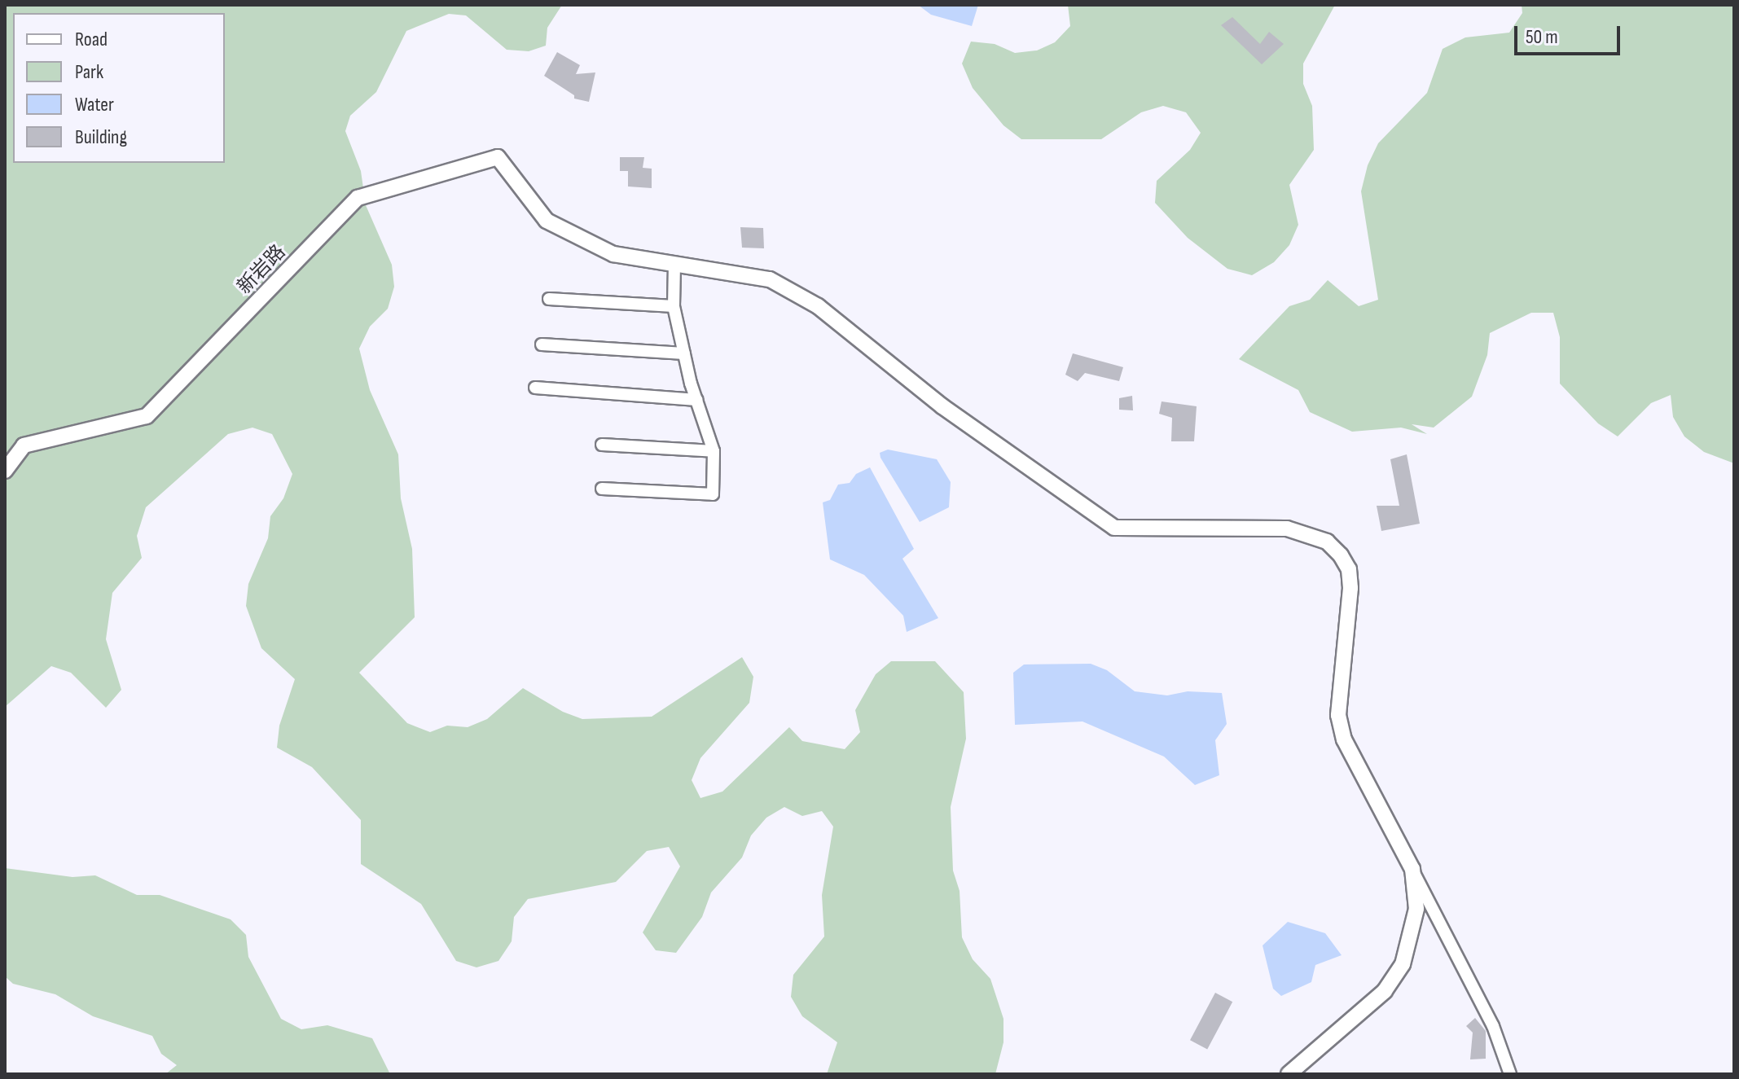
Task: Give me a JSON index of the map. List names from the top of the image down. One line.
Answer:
{"streets":{"street":["新岩路"]},"legend":["Road","Park","Water","Building"],"scale_bar":"50 m"}
